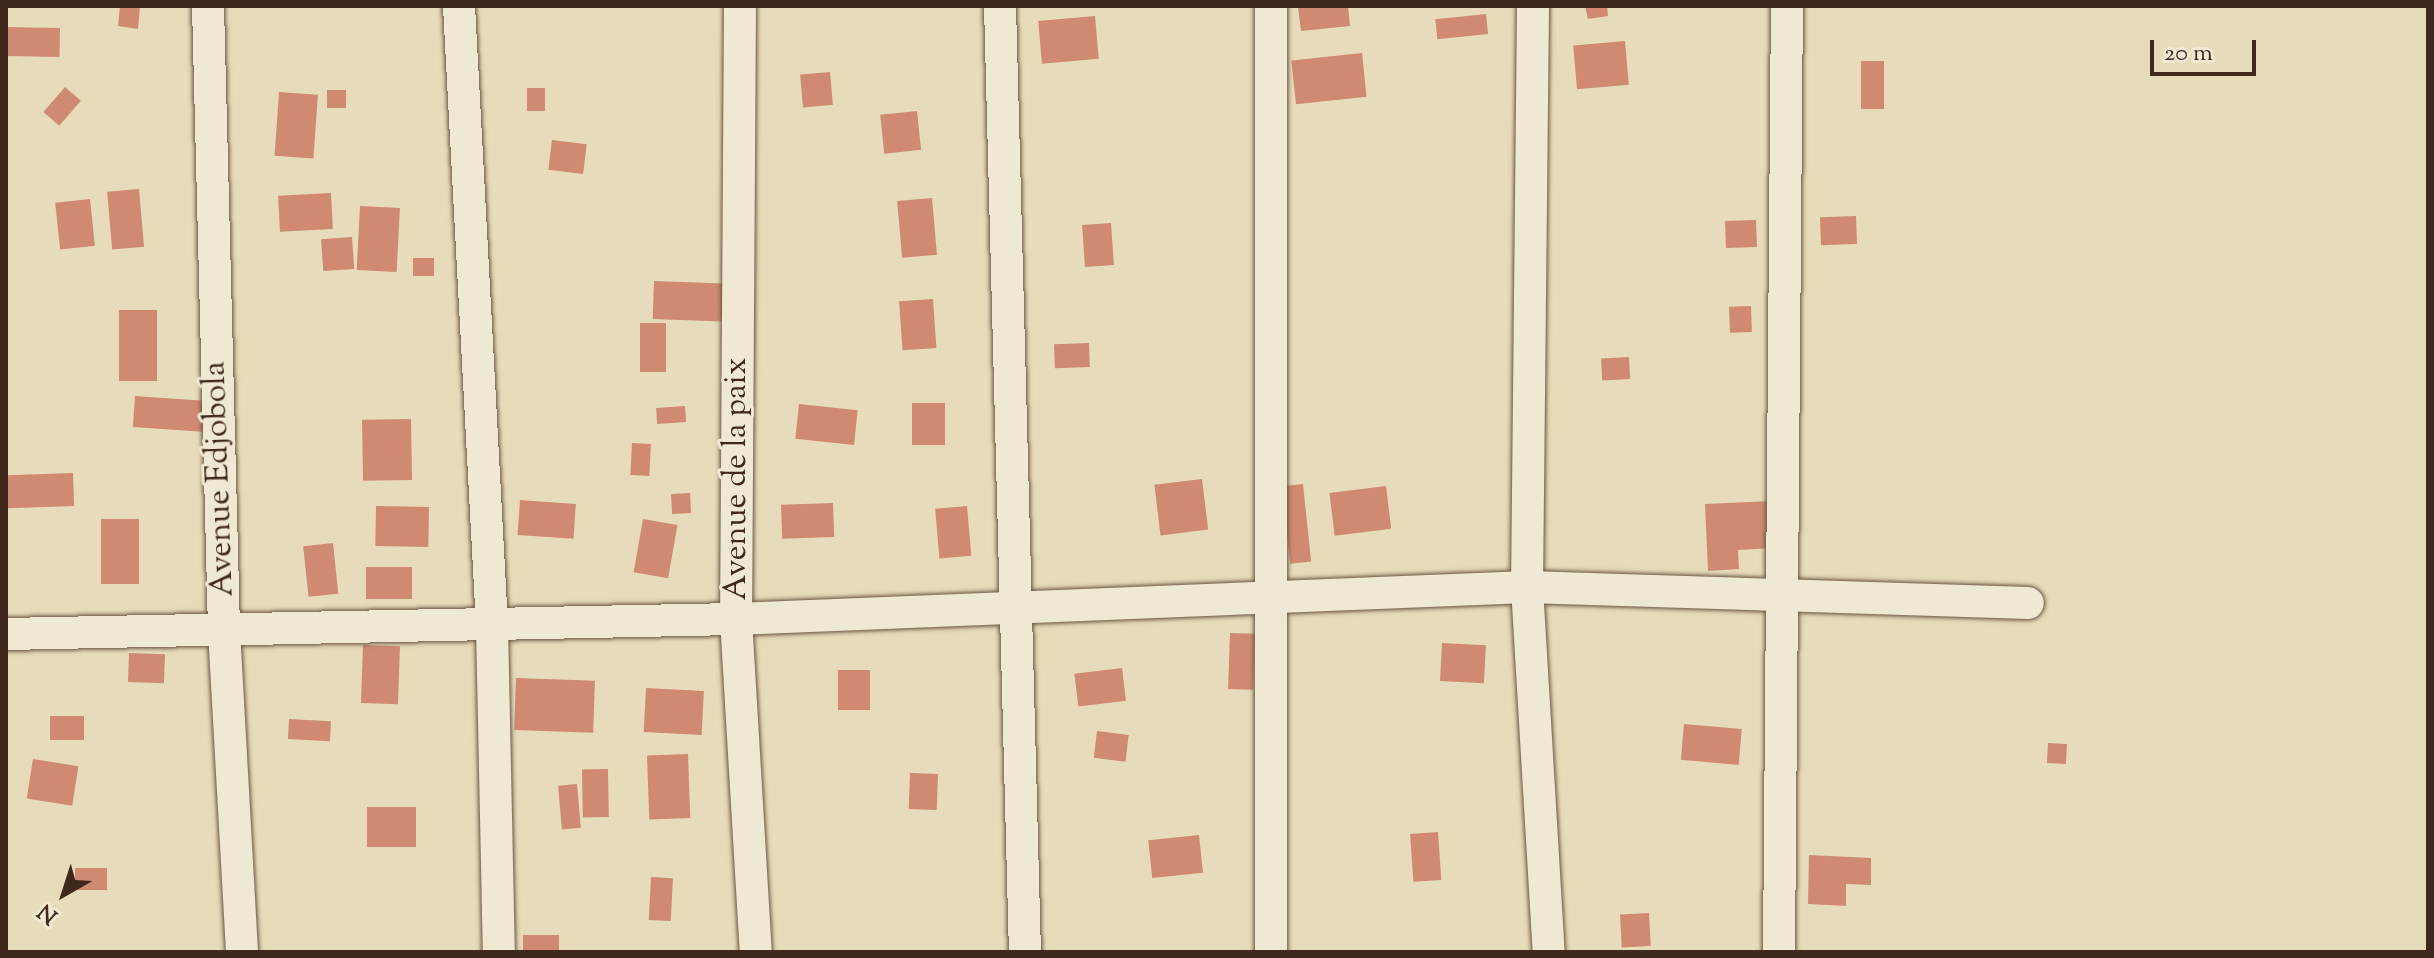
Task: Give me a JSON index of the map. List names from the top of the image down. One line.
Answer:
{"streets":{"street":["Avenue Edjobola","Avenue de la paix"]},"scale_bar":"20 m","north":"bottom left"}
